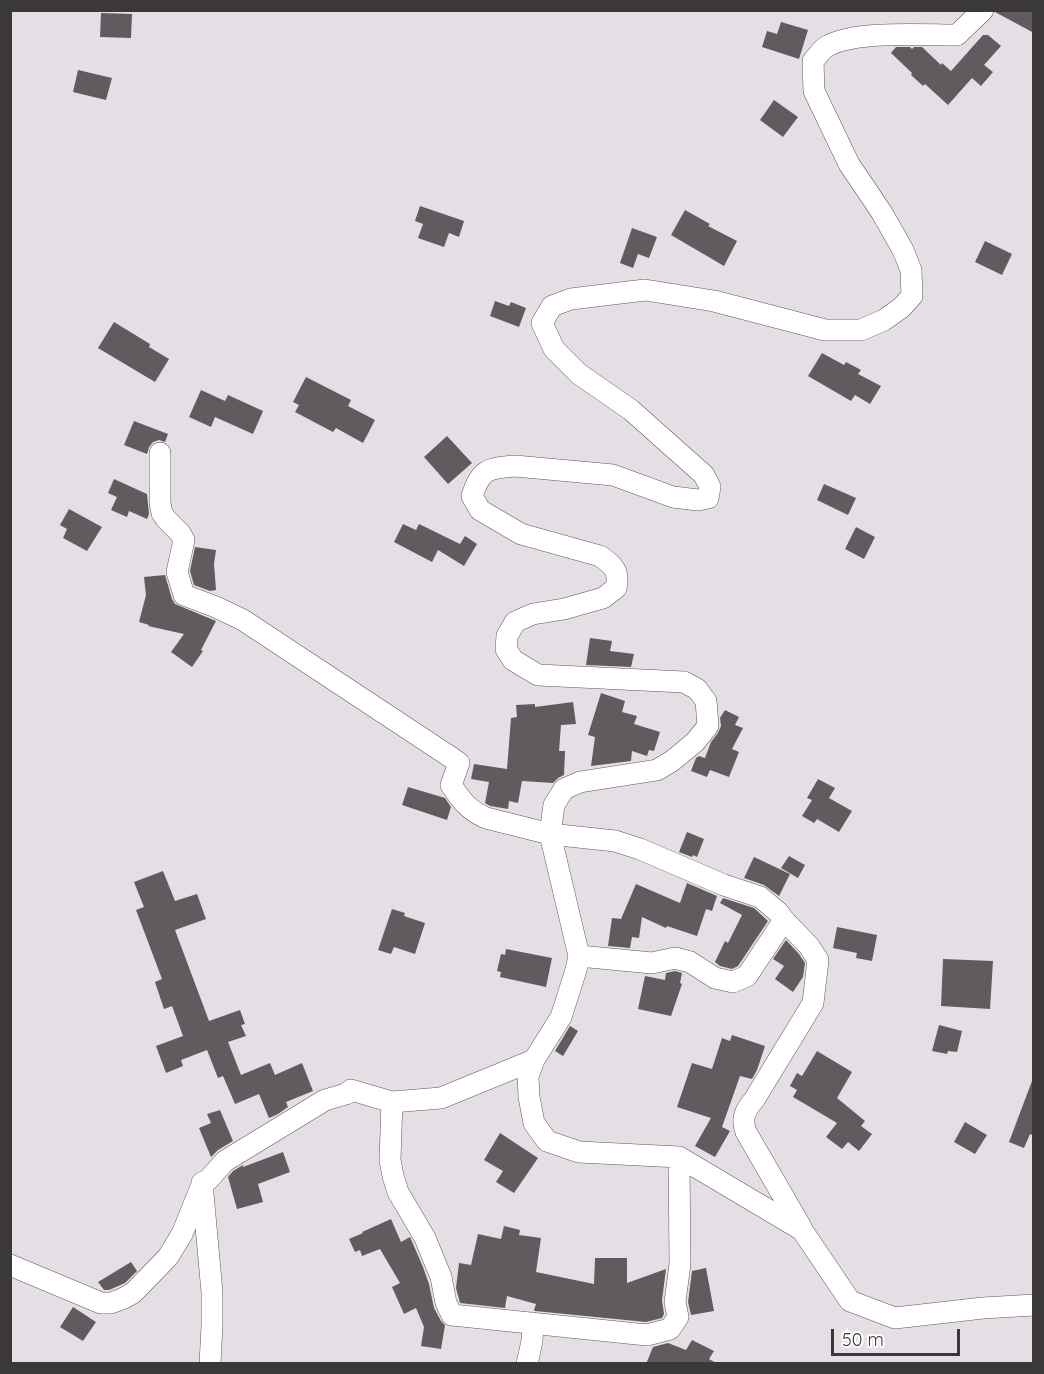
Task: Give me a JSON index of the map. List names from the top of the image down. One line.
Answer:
{"scale_bar":"50 m"}
